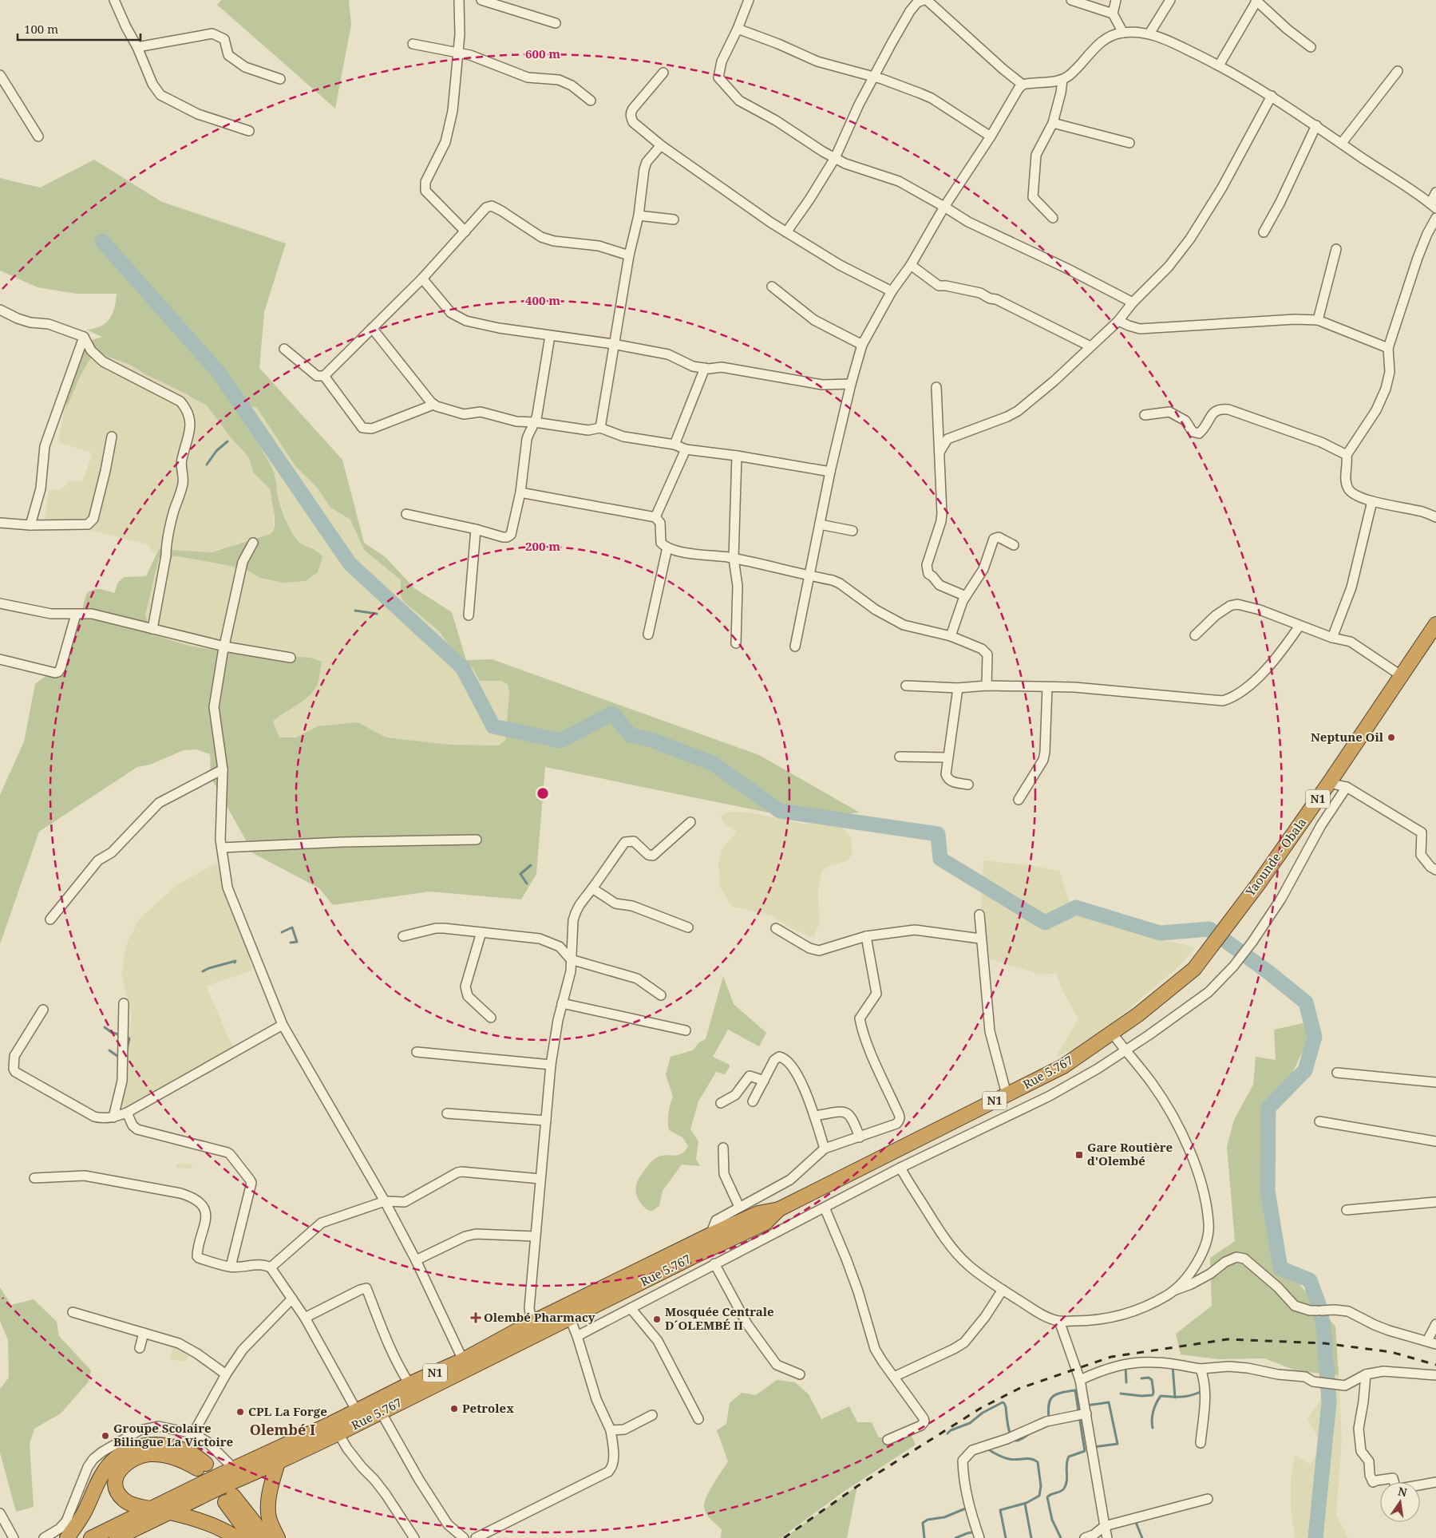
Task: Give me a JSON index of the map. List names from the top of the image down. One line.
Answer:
{"streets":{"highway":["N1","Yaounde - Obala","Rue 5.767"]},"crossings":[["N1","Rue 5.767"],["Yaounde - Obala","Rue 5.767"]],"districts":["Olembé I"],"places":{"other":["Neptune Oil","Mosquée Centrale D´OLEMBÉ II","Petrolex","CPL La Forge","Groupe Scolaire Bilingue La Victoire"],"transit":["Gare Routière d'Olembé"],"health":["Olembé Pharmacy"]},"scale_bar":"100 m","north":"top","rings":["600 m","400 m","200 m"]}
